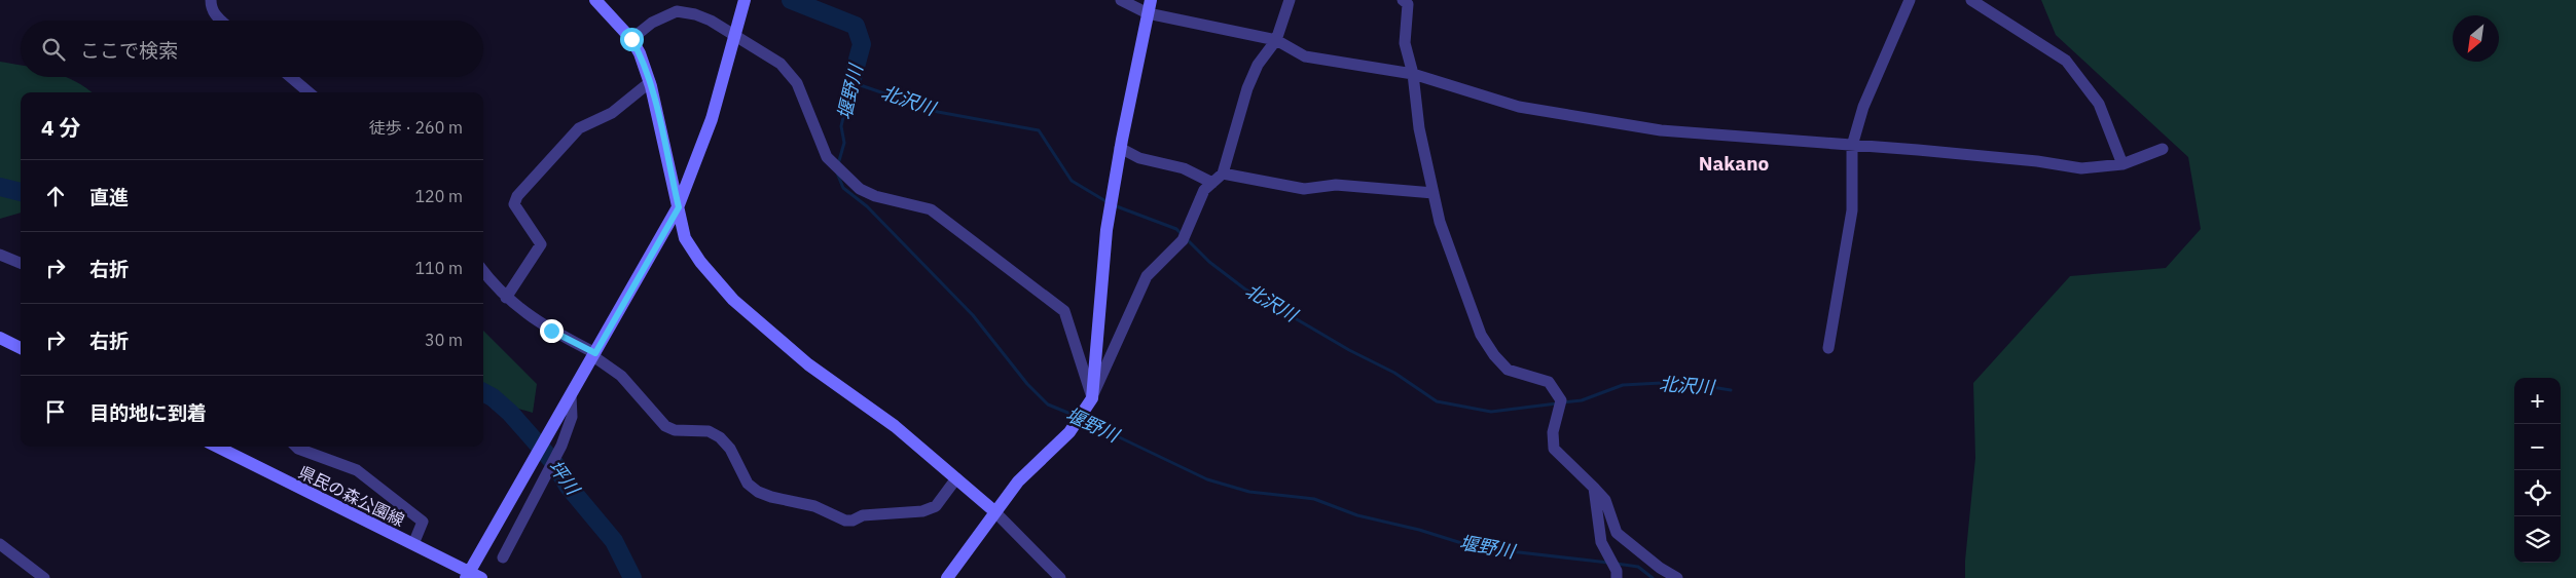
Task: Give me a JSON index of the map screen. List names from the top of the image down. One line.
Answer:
{"streets":{"street":["県民の森公園線"]},"districts":["Nakano"],"water":["堰野川","北沢川","坪川"],"north":"bottom left","page":{"search":"ここで検索","heading":["4 分","徒歩 · 260 m"],"list":[["直進","120 m"],["右折","110 m"],["右折","30 m"],"目的地に到着"],"map_buttons":["+","−"]}}
